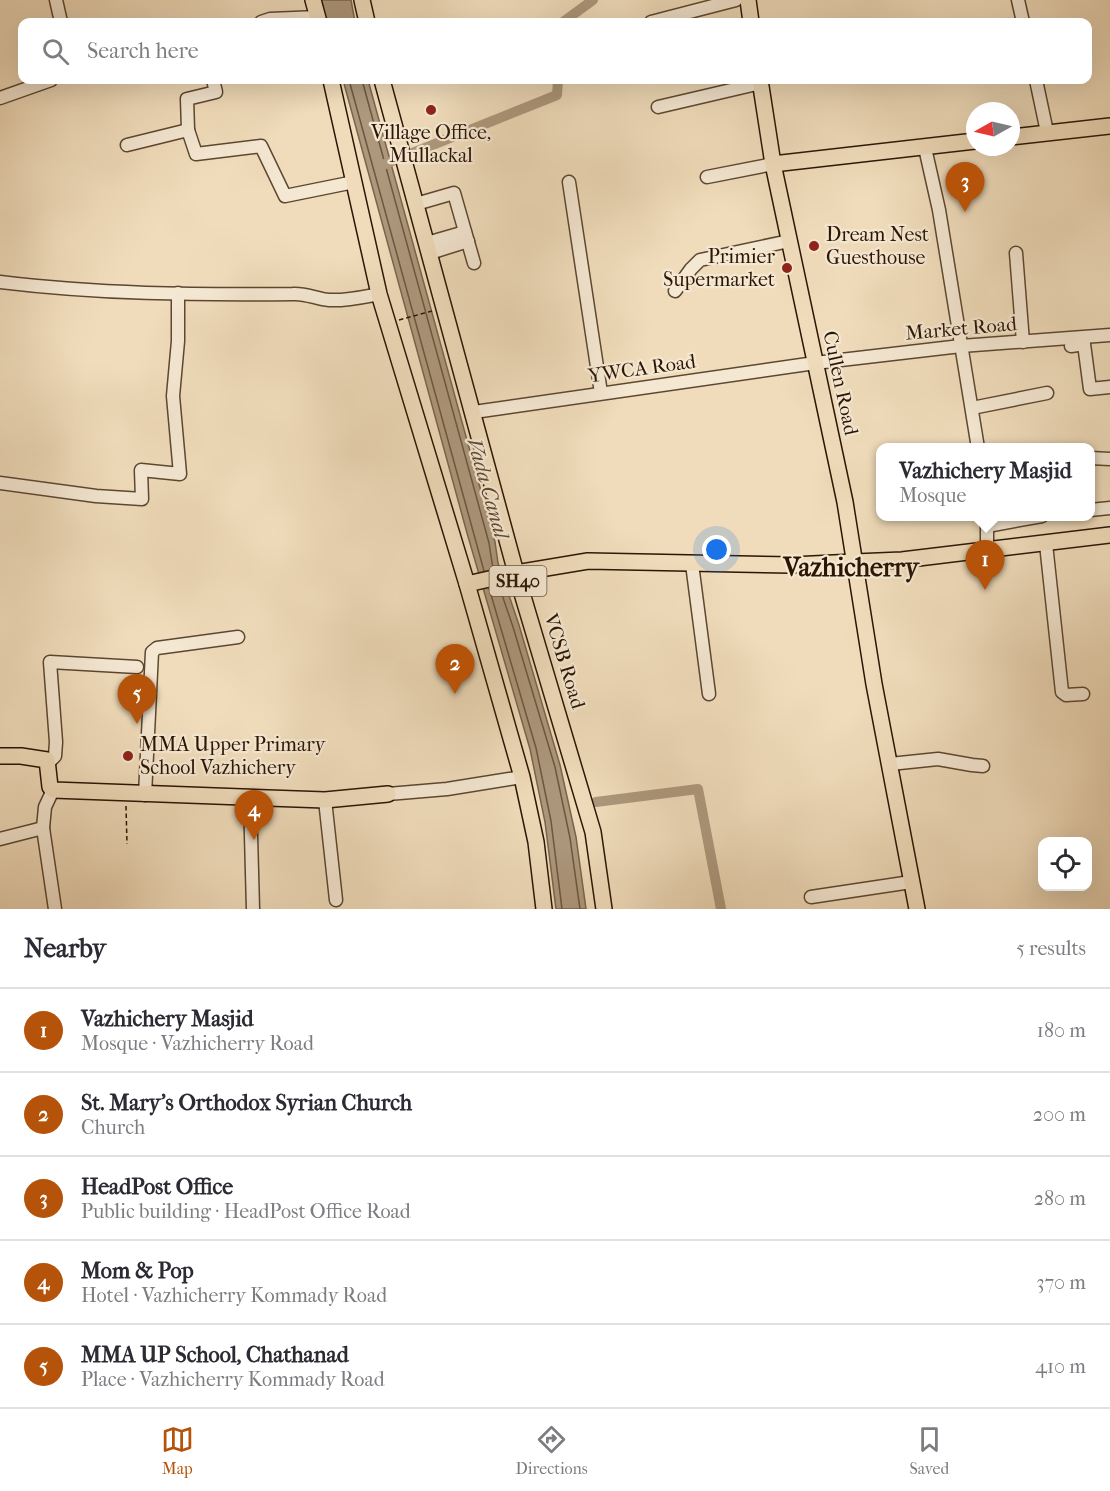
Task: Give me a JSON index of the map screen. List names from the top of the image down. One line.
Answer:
{"streets":{"main road":["Cullen Road","SH40","VCSB Road"],"street":["Market Road","YWCA Road"]},"crossings":[["Market Road","YWCA Road"],["Market Road","Cullen Road"],["YWCA Road","Cullen Road"],["YWCA Road","VCSB Road"],["SH40","VCSB Road"]],"districts":["Vazhicherry"],"water":["Vada Canal"],"places":["Village Office, Mullackal","Dream Nest Guesthouse","Primier Supermarket","MMA Upper Primary School Vazhichery"],"north":"left","page":{"search":"Search here","pins":["3","1","2","5","4"],"popup":["Vazhichery Masjid","Mosque"],"heading":["Nearby","5 results"],"list":[{"mark":"1","name":"Vazhichery Masjid","note":"Mosque · Vazhicherry Road","value":"180 m"},{"mark":"2","name":"St. Mary's Orthodox Syrian Church","note":"Church","value":"200 m"},{"mark":"3","name":"HeadPost Office","note":"Public building · HeadPost Office Road","value":"280 m"},{"mark":"4","name":"Mom & Pop","note":"Hotel · Vazhicherry Kommady Road","value":"370 m"},{"mark":"5","name":"MMA UP School, Chathanad","note":"Place · Vazhicherry Kommady Road","value":"410 m"}],"nav":["Map","Directions","Saved"]}}
